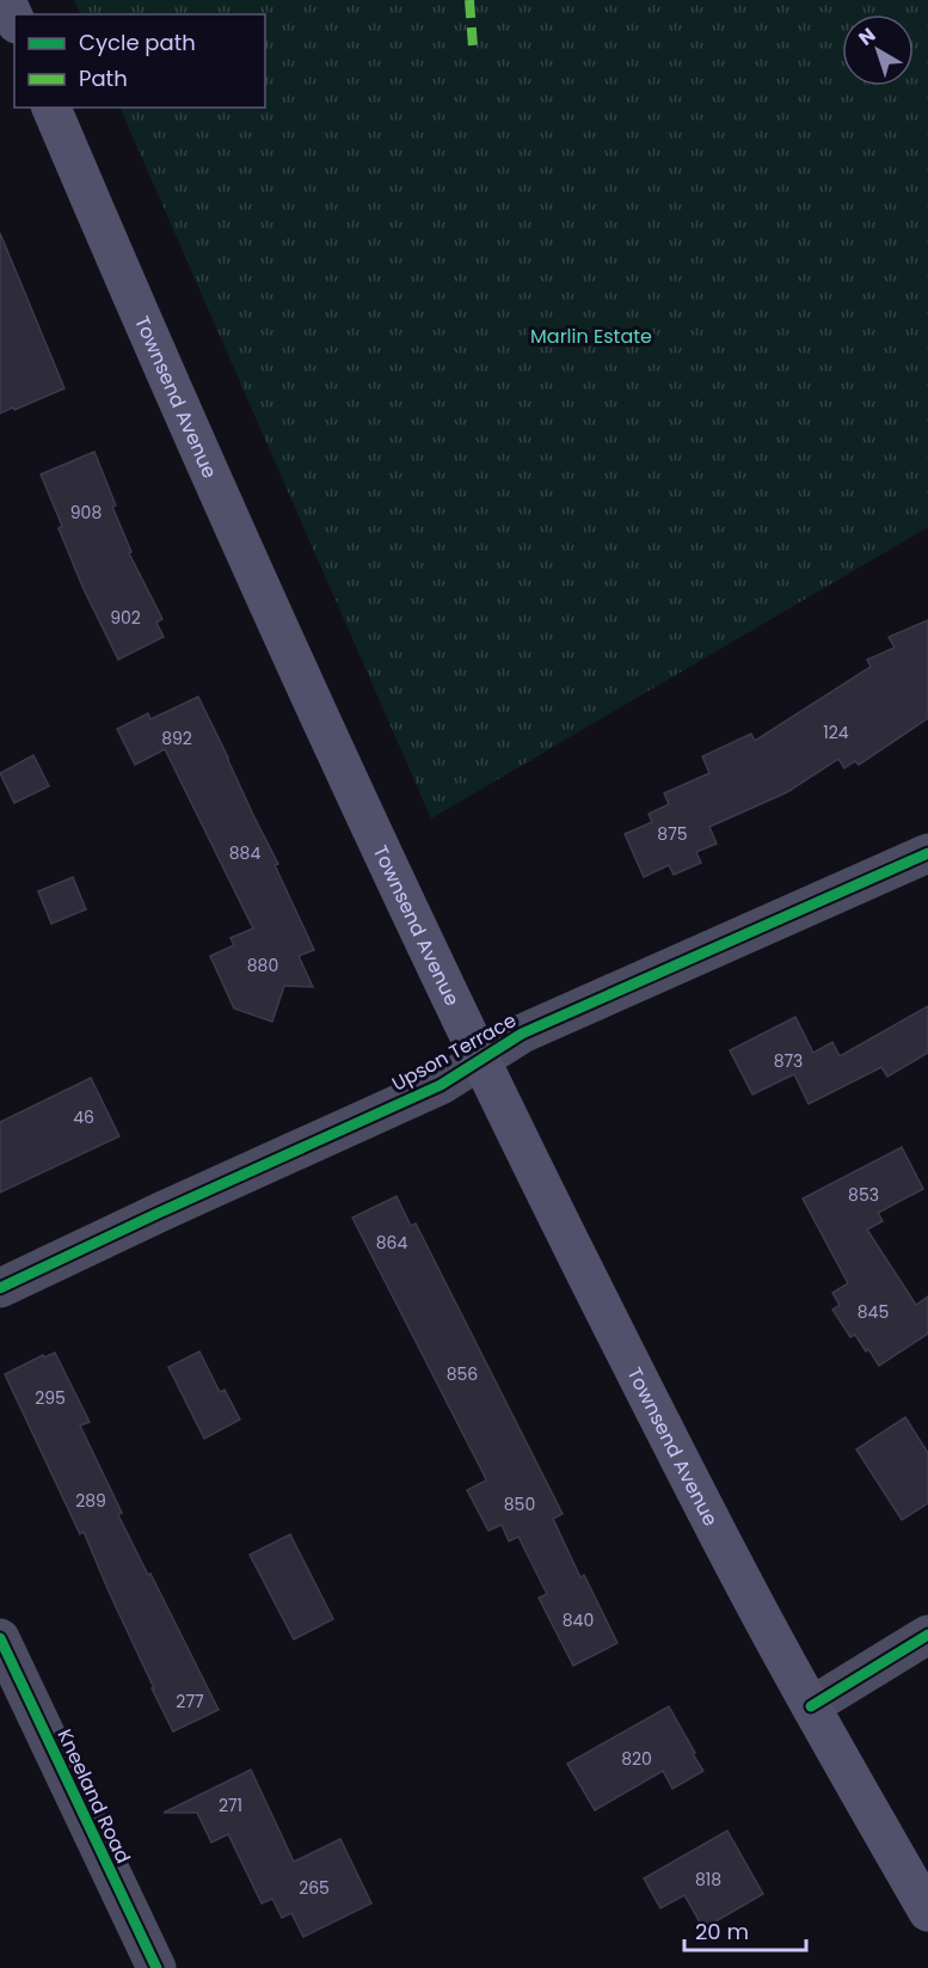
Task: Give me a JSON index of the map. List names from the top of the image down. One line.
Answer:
{"streets":{"main road":["Townsend Avenue"],"street":["Upson Terrace","Kneeland Road"]},"crossings":[["Townsend Avenue","Upson Terrace"]],"parks":["Marlin Estate"],"house_numbers":["908","902","124","892","875","884","880","873","46","853","864","845","856","295","289","850","840","277","820","271","818","265"],"legend":["Cycle path","Path"],"scale_bar":"20 m","north":"top left"}
